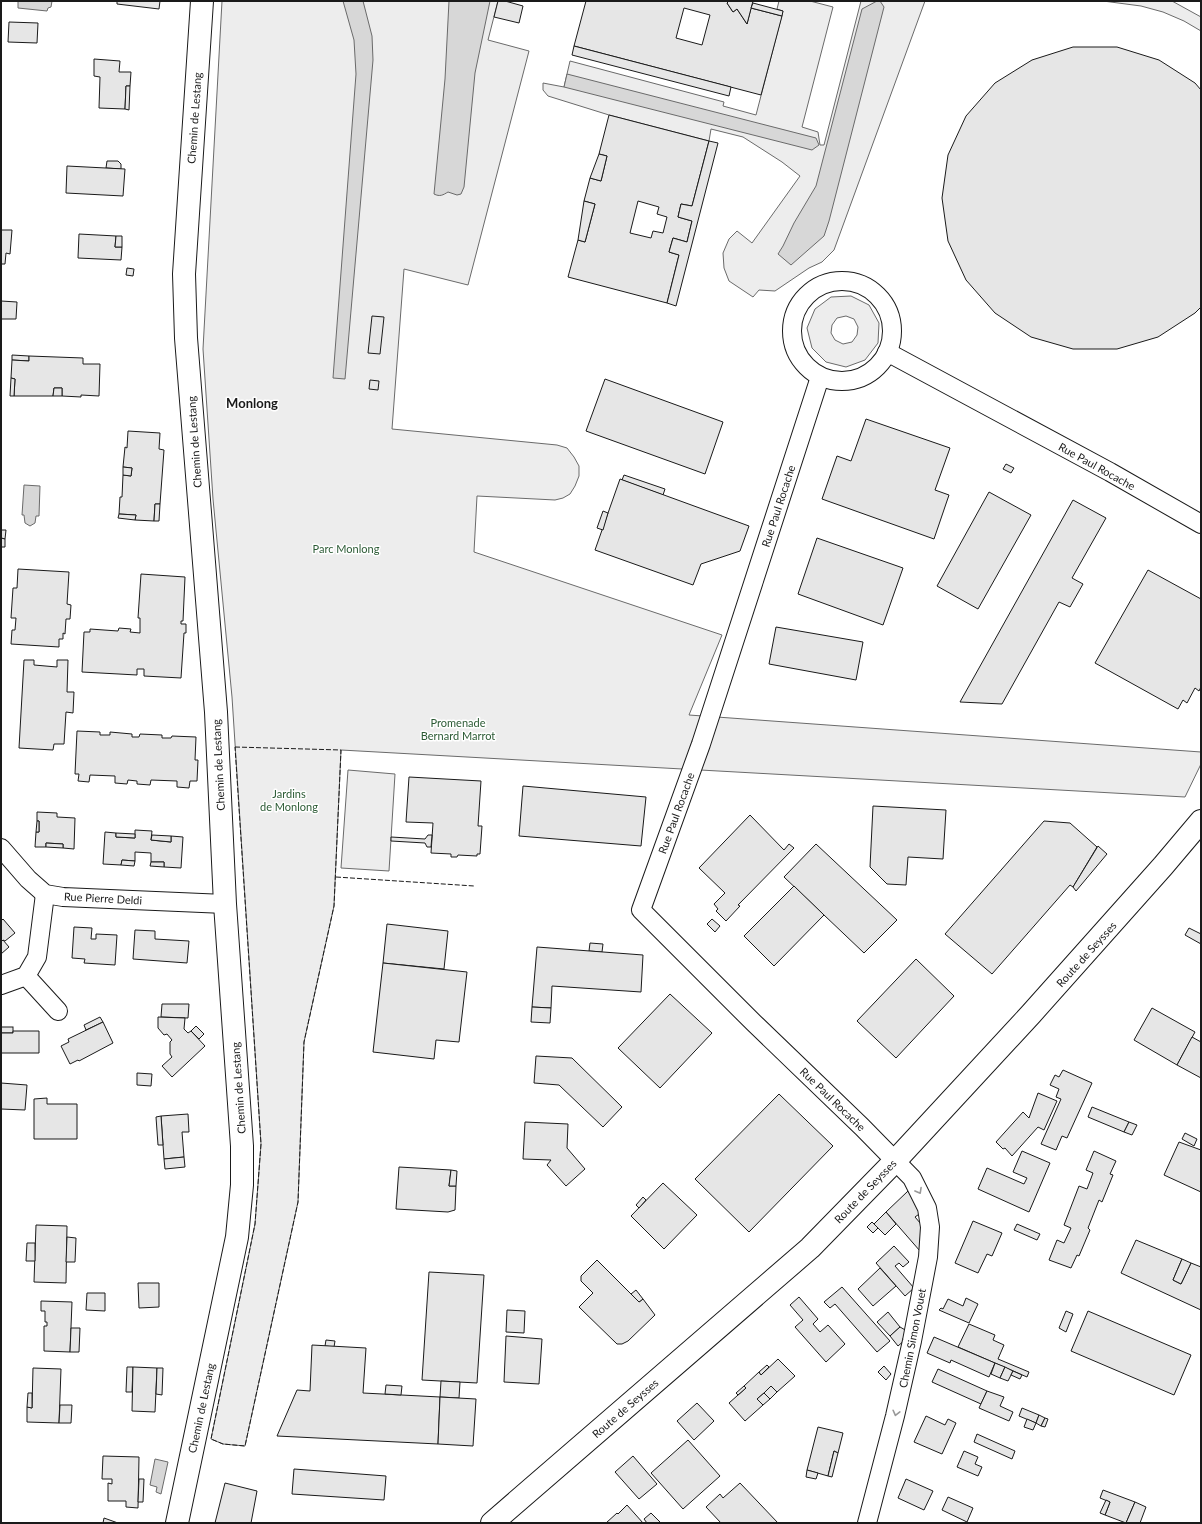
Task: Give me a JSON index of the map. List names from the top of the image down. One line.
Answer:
{"streets":{"street":["Chemin de Lestang","Rue Paul Rocache","Rue Pierre Deldi","Route de Seysses","Chemin Simon Vouet"]},"crossings":[["Chemin de Lestang","Rue Pierre Deldi"],["Rue Paul Rocache","Route de Seysses"],["Rue Paul Rocache","Chemin Simon Vouet"],["Route de Seysses","Chemin Simon Vouet"]],"one_way":["Chemin Simon Vouet"],"districts":["Monlong"],"parks":["Parc Monlong","Promenade Bernard Marrot","Jardins de Monlong"]}
